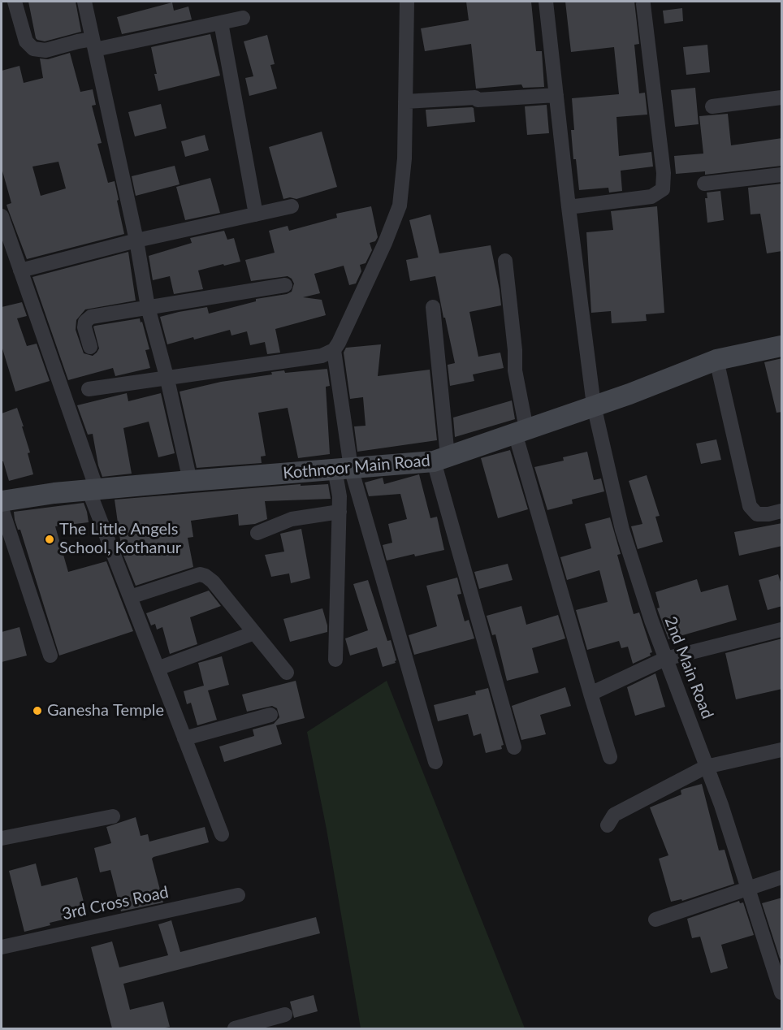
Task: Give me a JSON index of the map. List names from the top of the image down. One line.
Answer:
{"streets":{"street":["Kothnoor Main Road","2nd Main Road","3rd Cross Road"]},"crossings":[["Kothnoor Main Road","2nd Main Road"]],"places":["The Little Angels School, Kothanur","Ganesha Temple"]}
